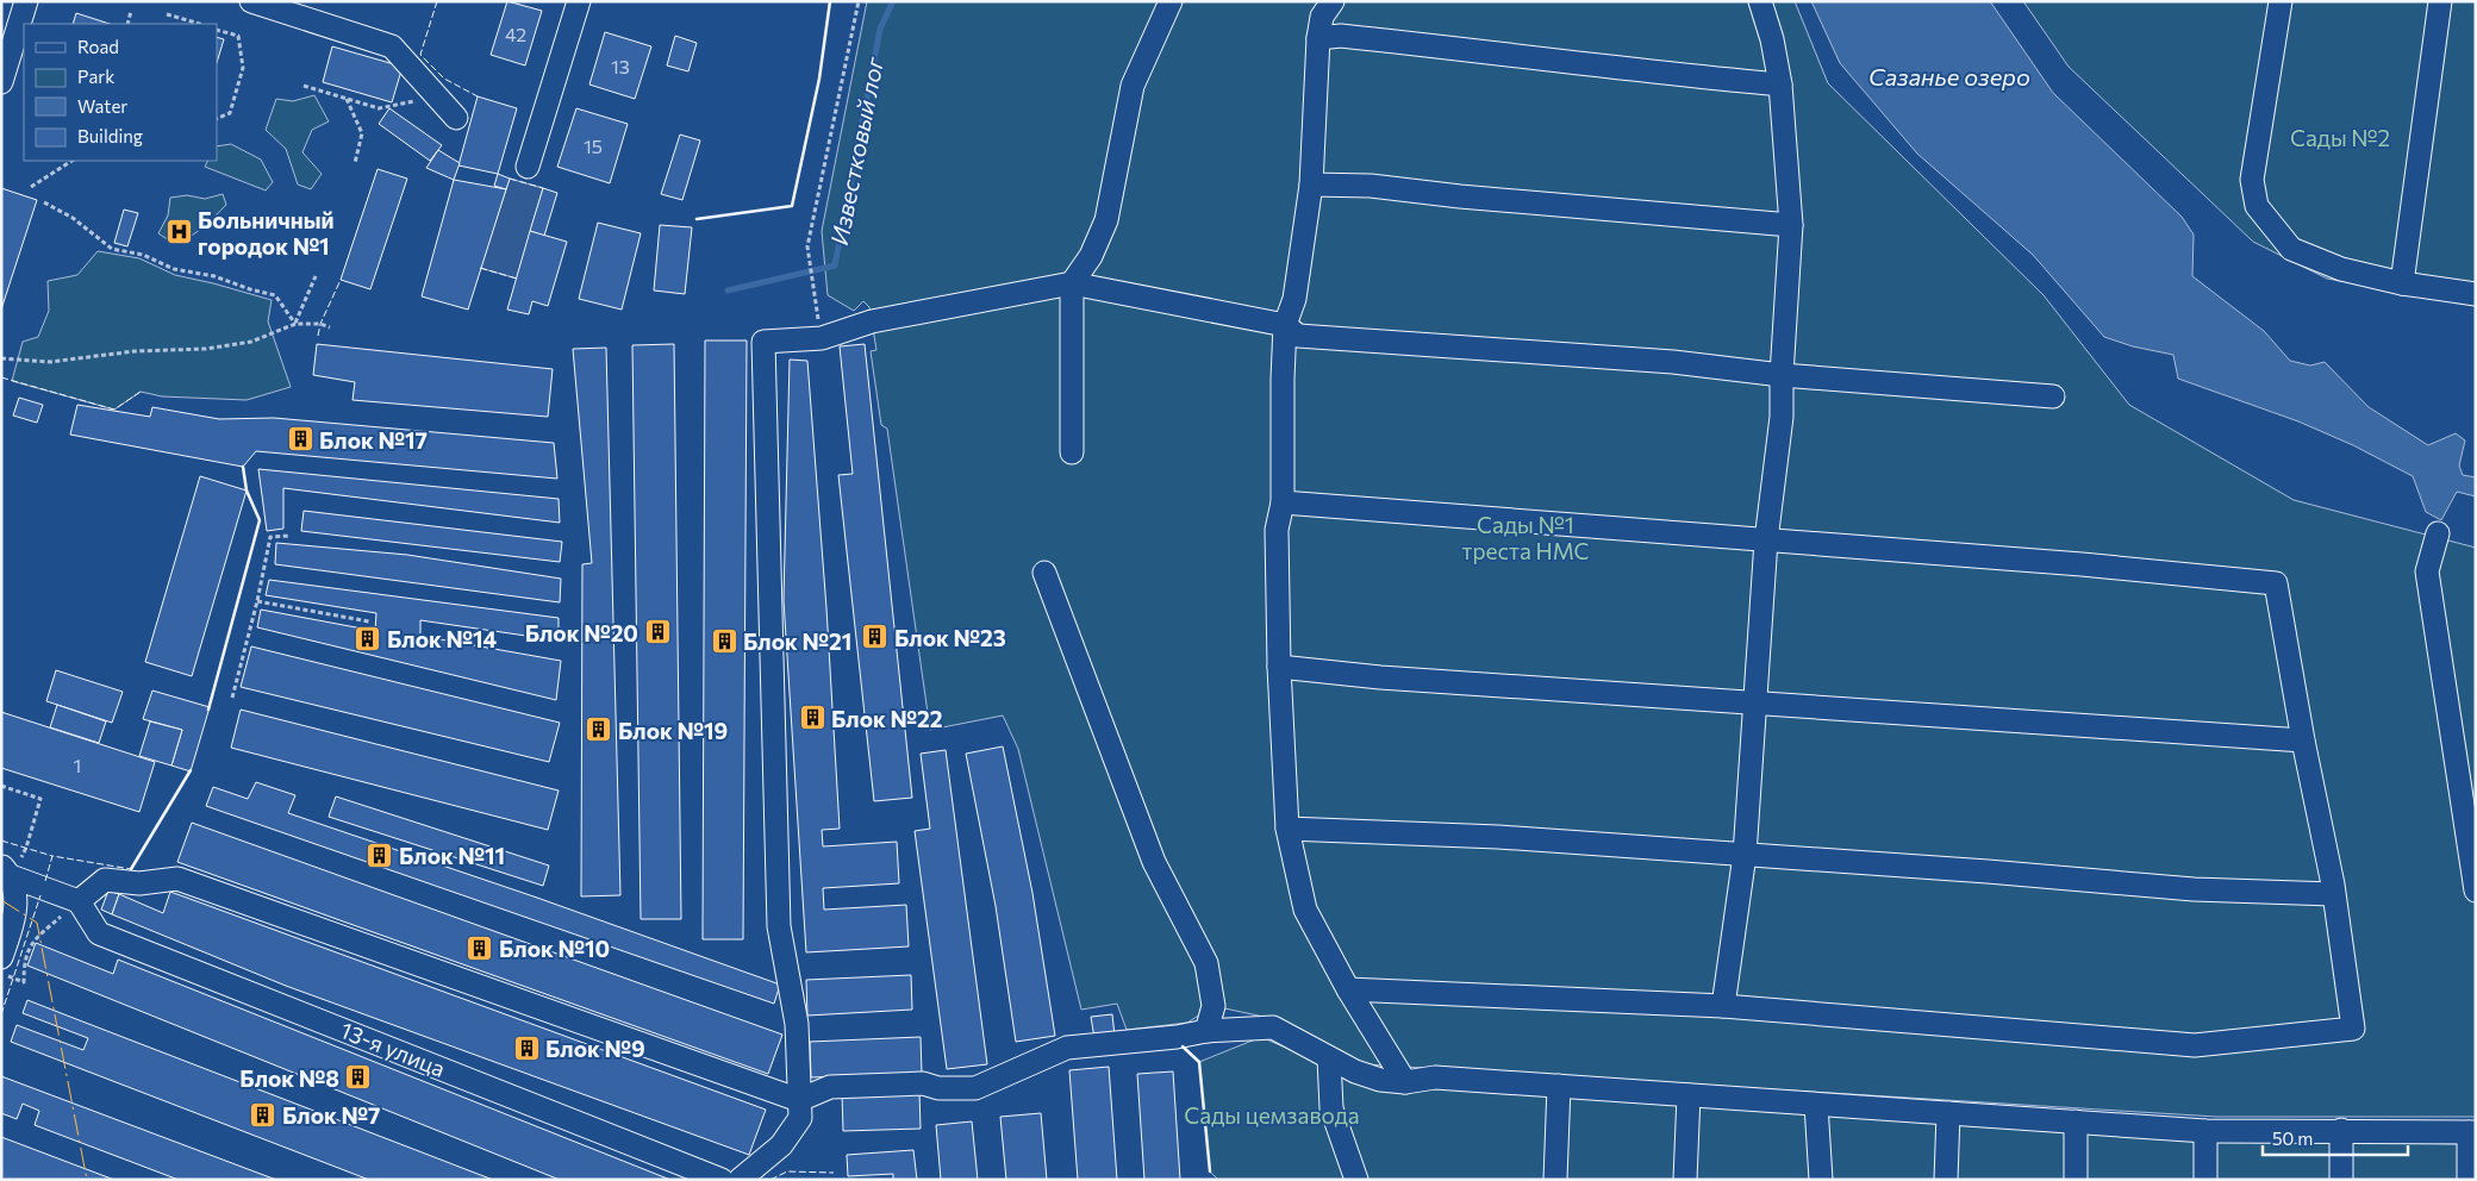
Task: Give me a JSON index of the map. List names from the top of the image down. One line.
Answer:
{"streets":{"street":["13-я улица"]},"water":["Сазанье озеро","Известковый лог"],"parks":["Сады №2","Сады №1 треста НМС","Сады цемзавода"],"places":{"hospital":["Больничный городок №1"],"building":["Блок №17","Блок №20","Блок №23","Блок №14","Блок №21","Блок №22","Блок №19","Блок №11","Блок №10","Блок №9","Блок №8","Блок №7"]},"house_numbers":["42","13","15","1"],"legend":["Road","Park","Water","Building"],"scale_bar":"50 m"}
